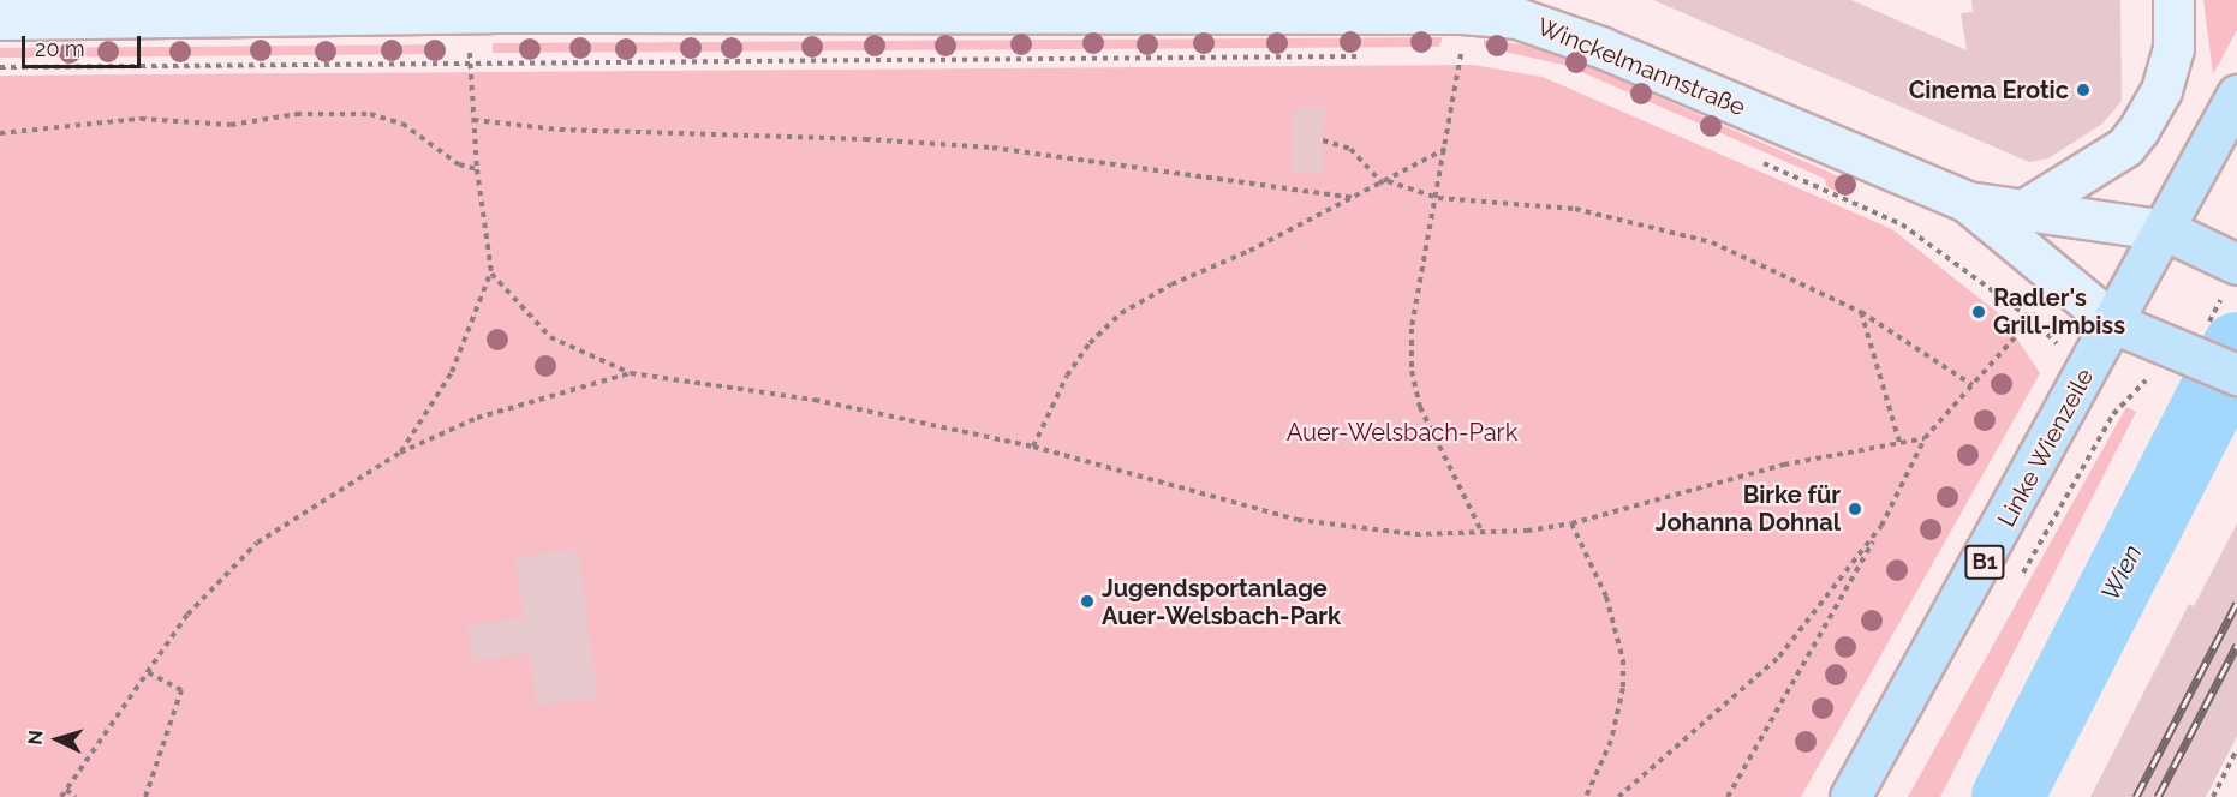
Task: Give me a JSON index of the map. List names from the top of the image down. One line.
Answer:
{"streets":{"main road":["Winckelmannstraße","Linke Wienzeile","B1"]},"crossings":[["Winckelmannstraße","Linke Wienzeile"]],"water":["Wien"],"parks":["Auer-Welsbach-Park"],"places":["Cinema Erotic","Radler's Grill-Imbiss","Birke für Johanna Dohnal","Jugendsportanlage Auer-Welsbach-Park"],"scale_bar":"20 m","north":"left"}
